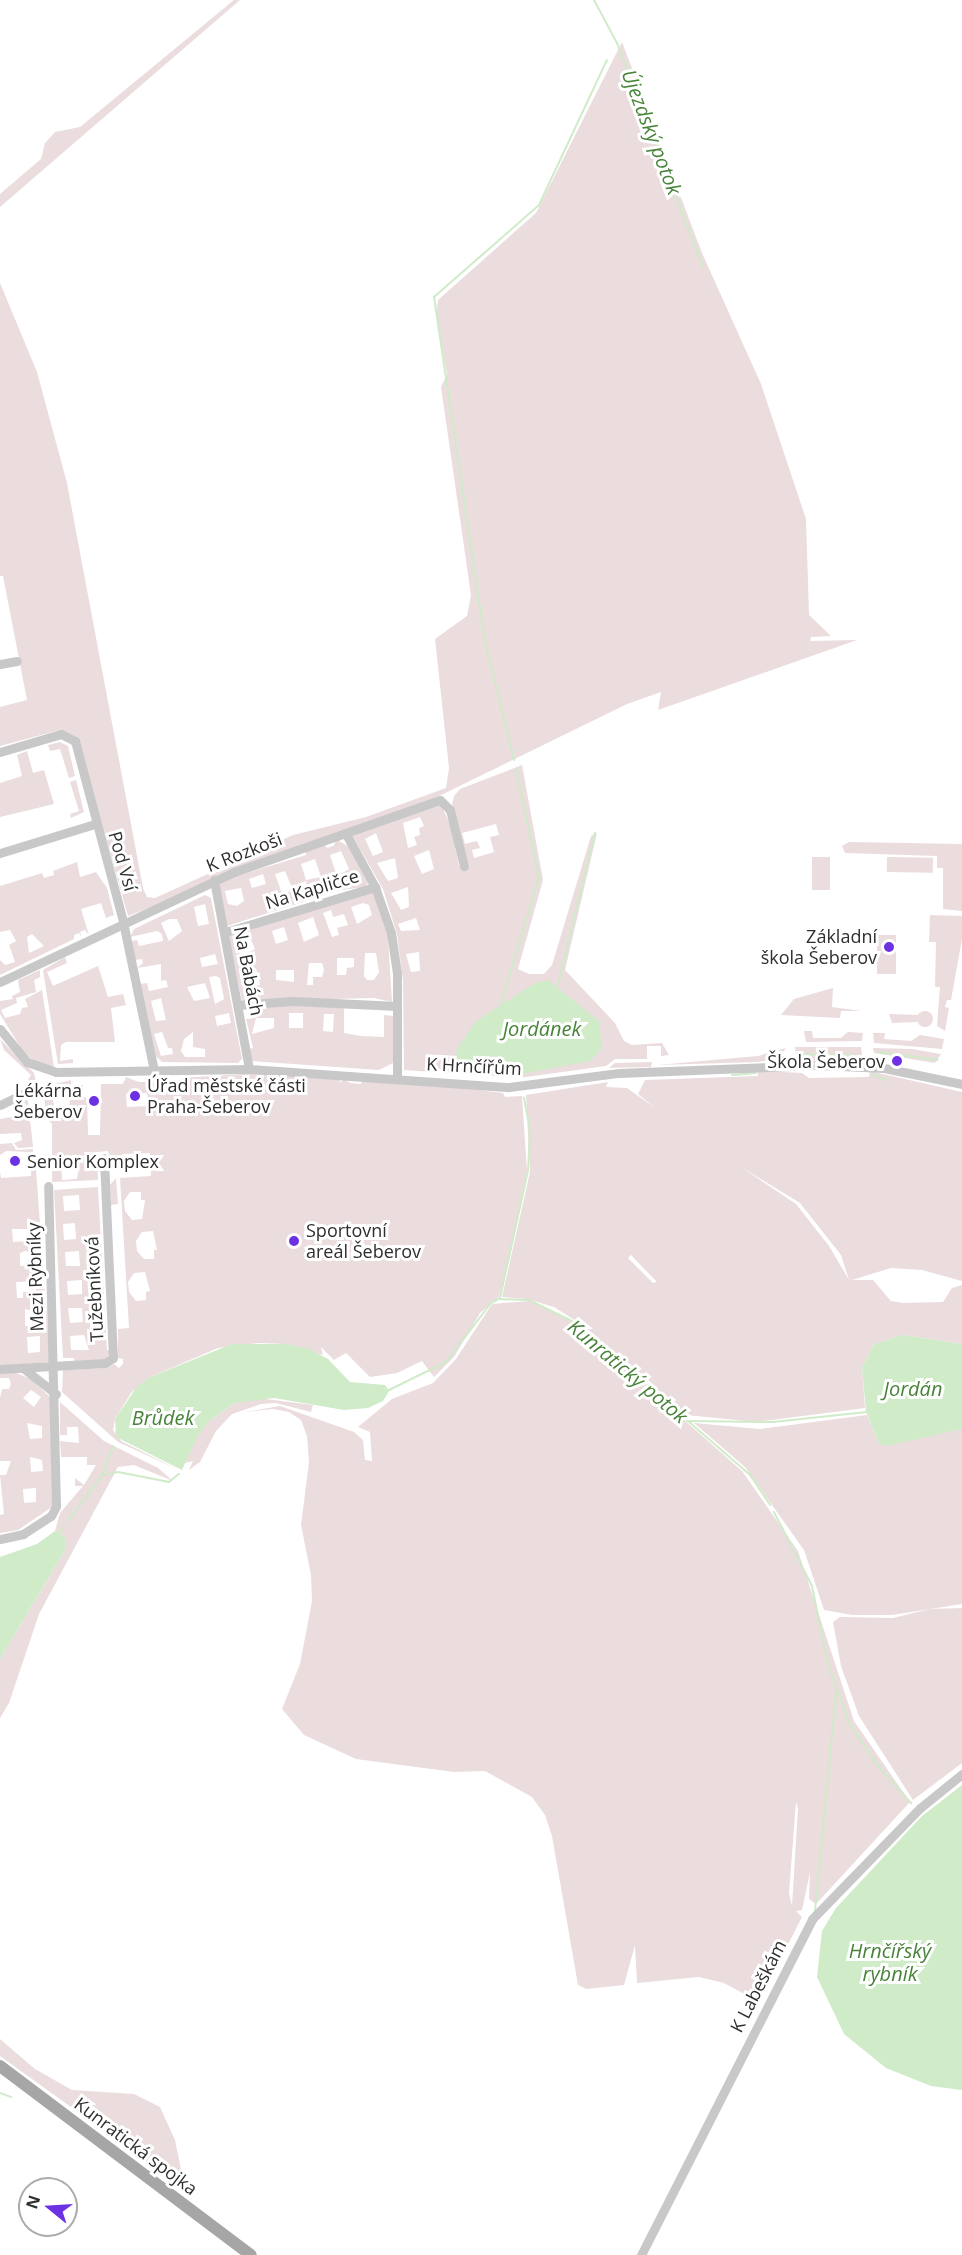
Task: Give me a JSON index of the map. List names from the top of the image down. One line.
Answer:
{"streets":{"main road":["Kunratická spojka"],"street":["K Rozkoši","Pod Vsí","Na Kapličce","Na Babách","K Hrnčířům","Mezi Rybníky","Tužebníková","K Labeškám"]},"crossings":[["K Rozkoši","Pod Vsí"],["K Rozkoši","Na Babách"],["Pod Vsí","K Hrnčířům"],["Na Kapličce","Na Babách"],["Na Babách","K Hrnčířům"],["Mezi Rybníky","Tužebníková"]],"water":["Újezdský potok","Jordánek","Kunratický potok","Jordán","Brůdek","Hrnčířský rybník"],"places":["Základní škola Šeberov","Škola Šeberov","Úřad městské části Praha-Šeberov","Lékárna Šeberov","Senior Komplex","Sportovní areál Šeberov"],"north":"left"}
